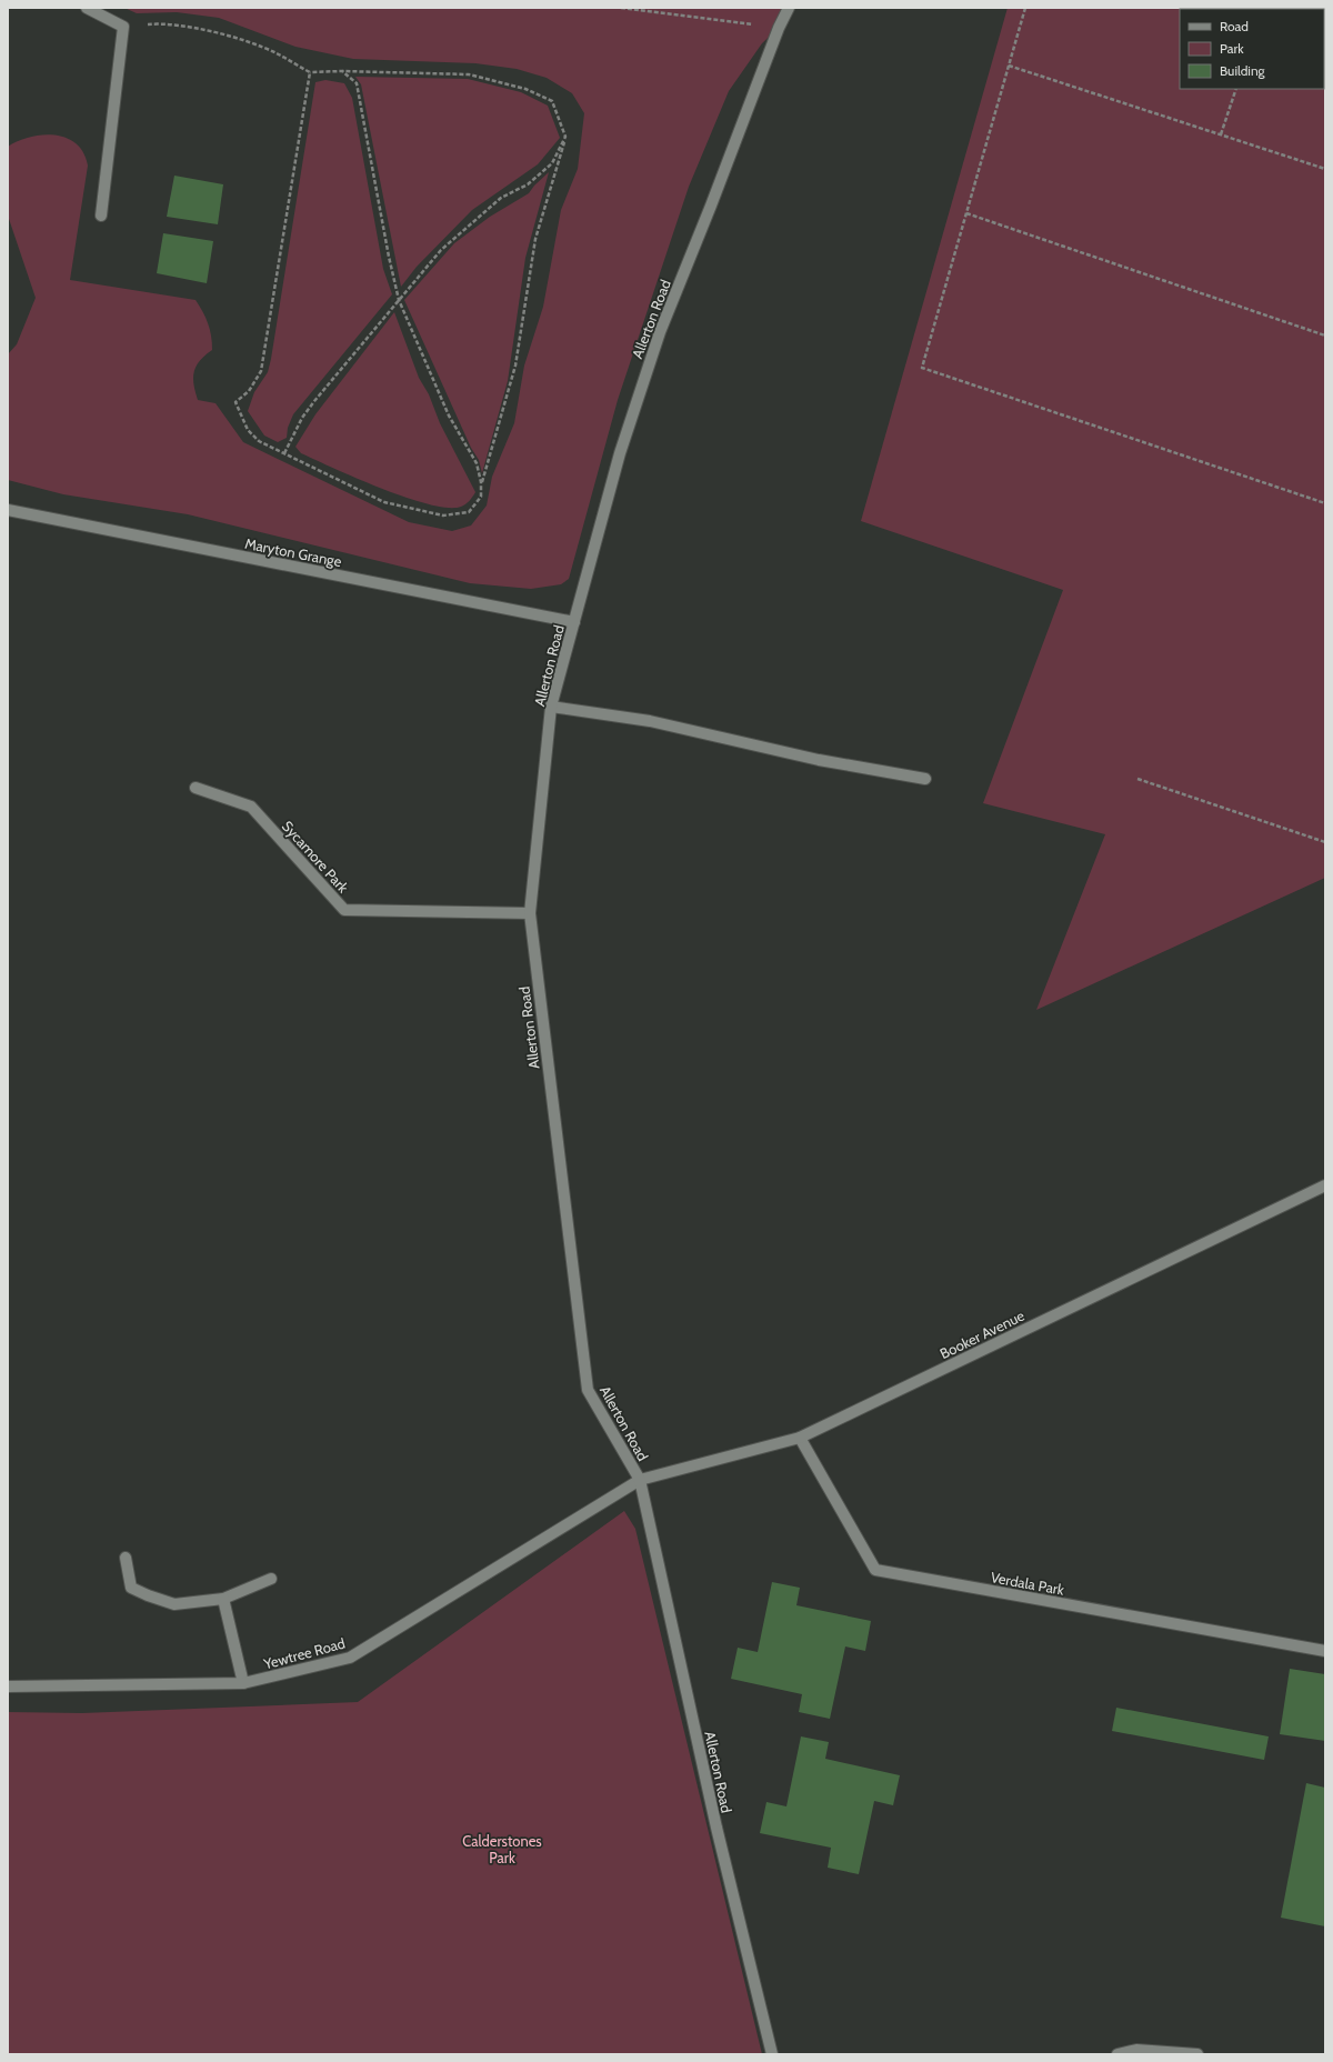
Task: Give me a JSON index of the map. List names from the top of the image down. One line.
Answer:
{"streets":{"street":["Allerton Road","Maryton Grange","Sycamore Park","Booker Avenue","Verdala Park","Yewtree Road"]},"crossings":[["Allerton Road","Maryton Grange"],["Allerton Road","Sycamore Park"],["Allerton Road","Booker Avenue"],["Allerton Road","Yewtree Road"],["Booker Avenue","Verdala Park"],["Booker Avenue","Yewtree Road"]],"parks":["Calderstones Park"],"legend":["Road","Park","Building"]}
